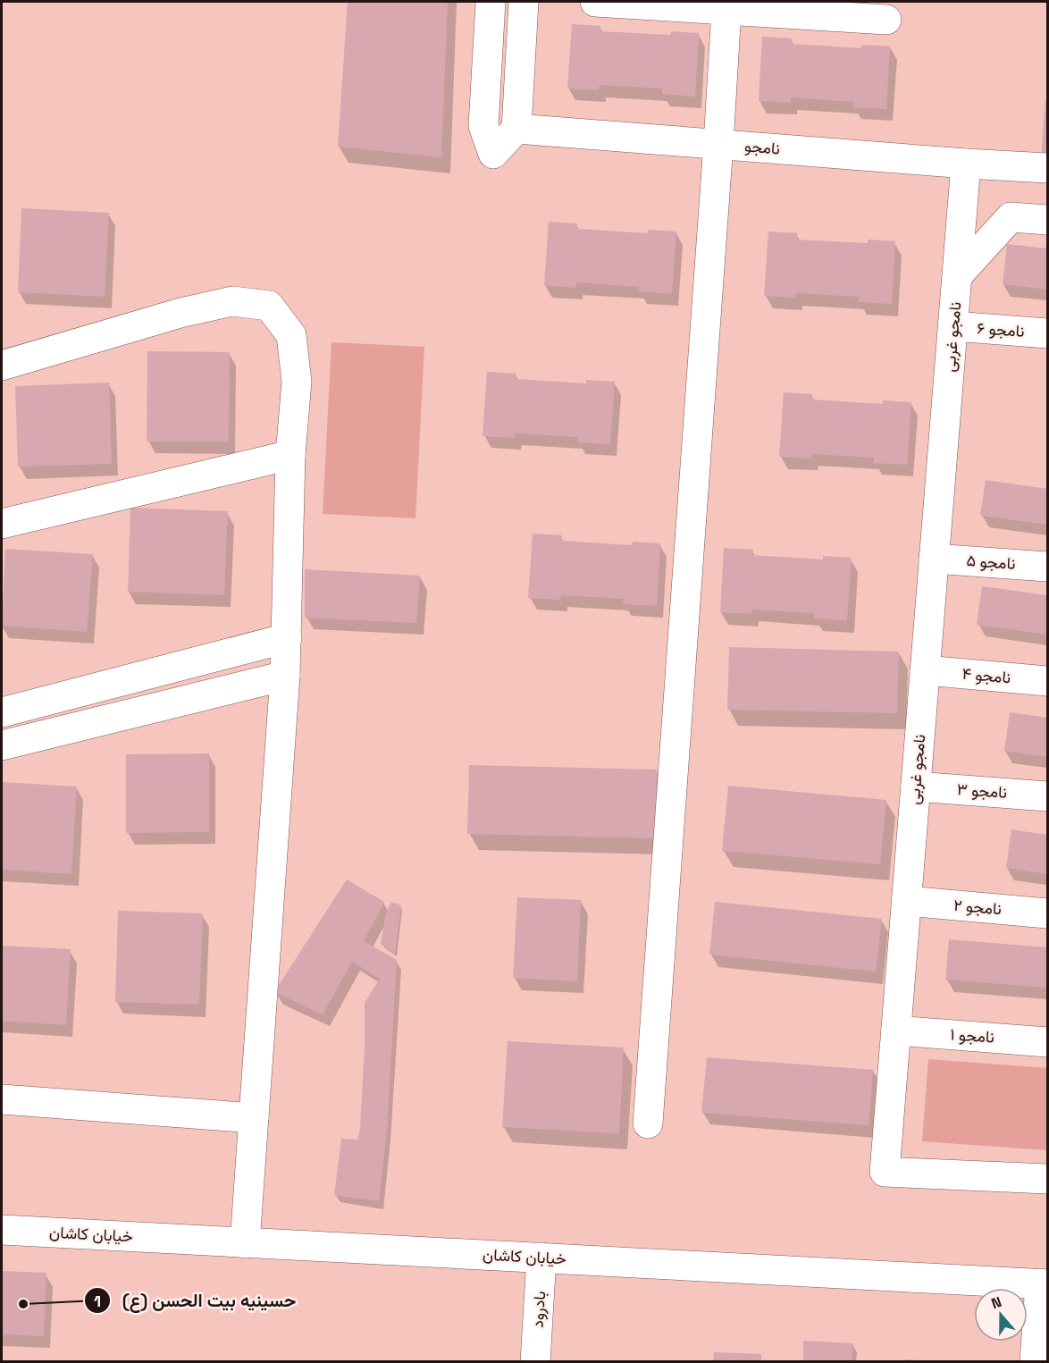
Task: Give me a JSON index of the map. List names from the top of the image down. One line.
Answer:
{"streets":{"street":["نامجو","نامجو ۶","نامجو غربی","نامجو ۵","نامجو ۴","نامجو ۳","نامجو ۲","نامجو ۱","خیابان کاشان","بادرود"]},"crossings":[["نامجو","نامجو غربی"],["نامجو ۶","نامجو غربی"],["نامجو غربی","نامجو ۵"],["نامجو غربی","نامجو ۴"],["نامجو غربی","نامجو ۳"],["نامجو غربی","نامجو ۲"],["نامجو غربی","نامجو ۱"],["خیابان کاشان","بادرود"]],"places":["حسینیه بیت الحسن (ع)"],"north":"top"}
